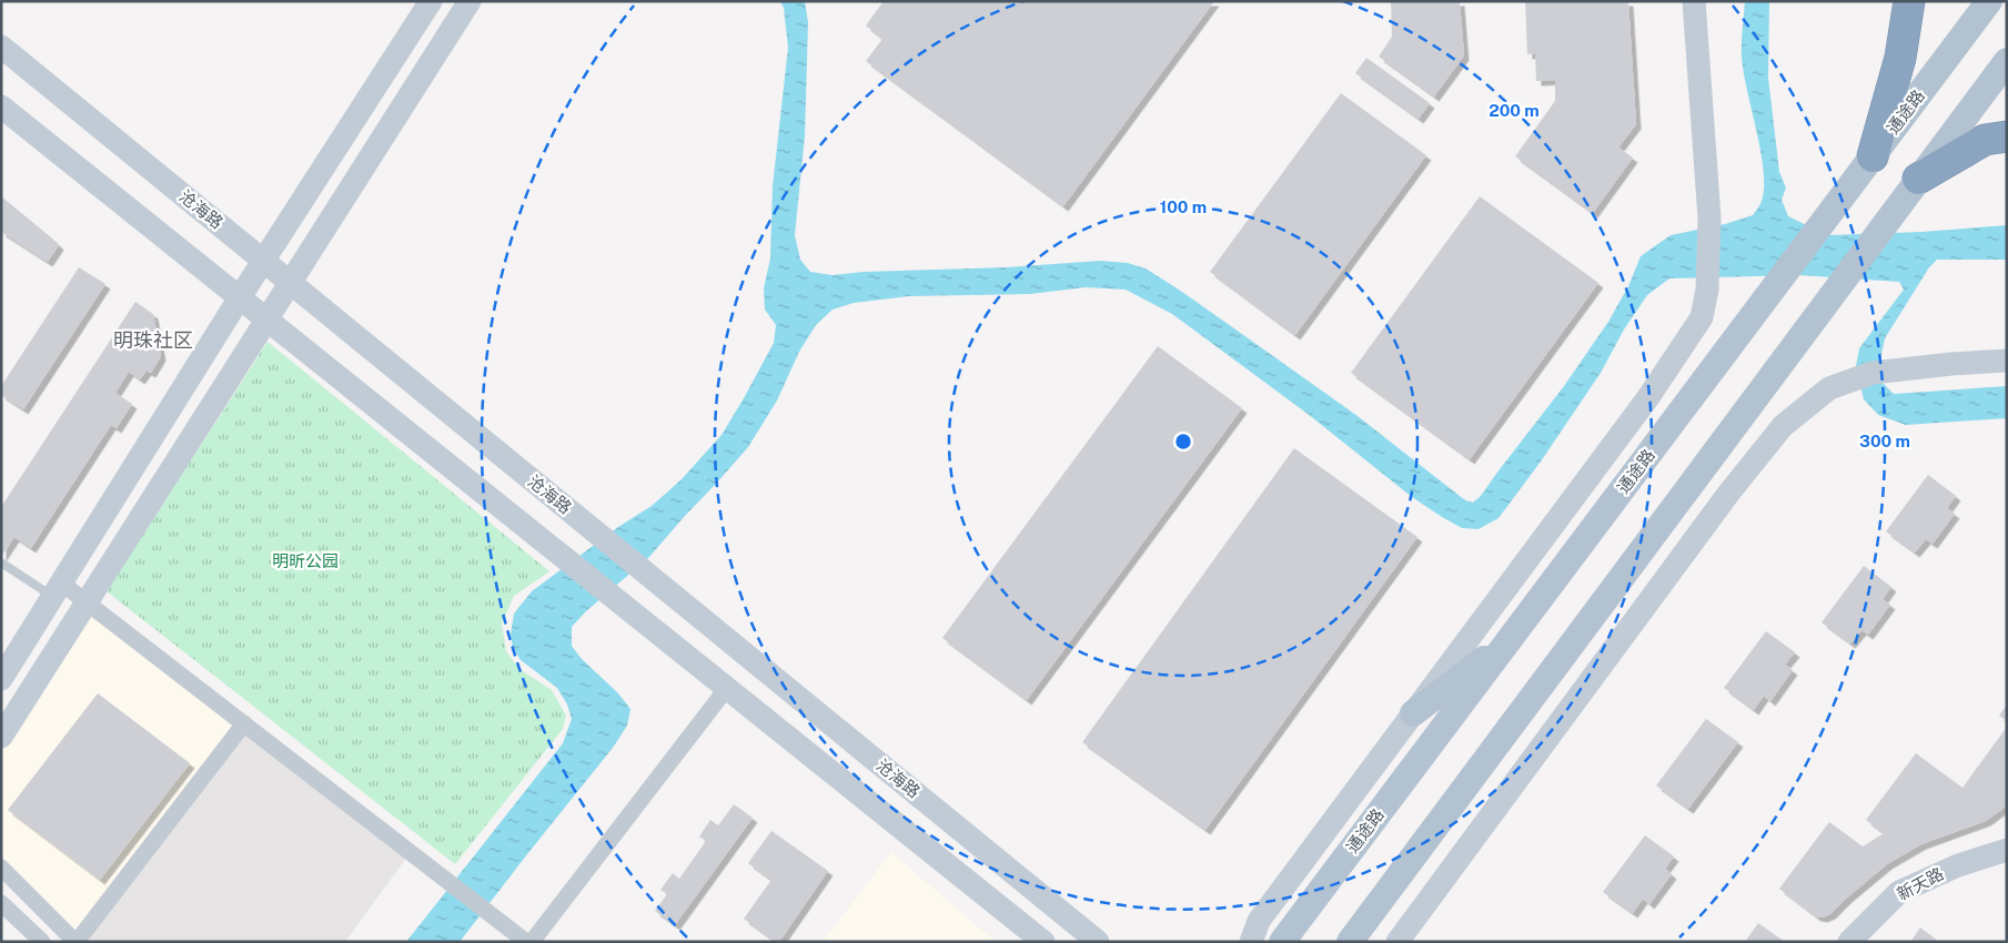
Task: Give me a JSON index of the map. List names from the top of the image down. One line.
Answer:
{"streets":{"main road":["通途路","沧海路","新天路"]},"districts":["明珠社区"],"parks":["明昕公园"],"rings":["200 m","100 m","300 m"]}
